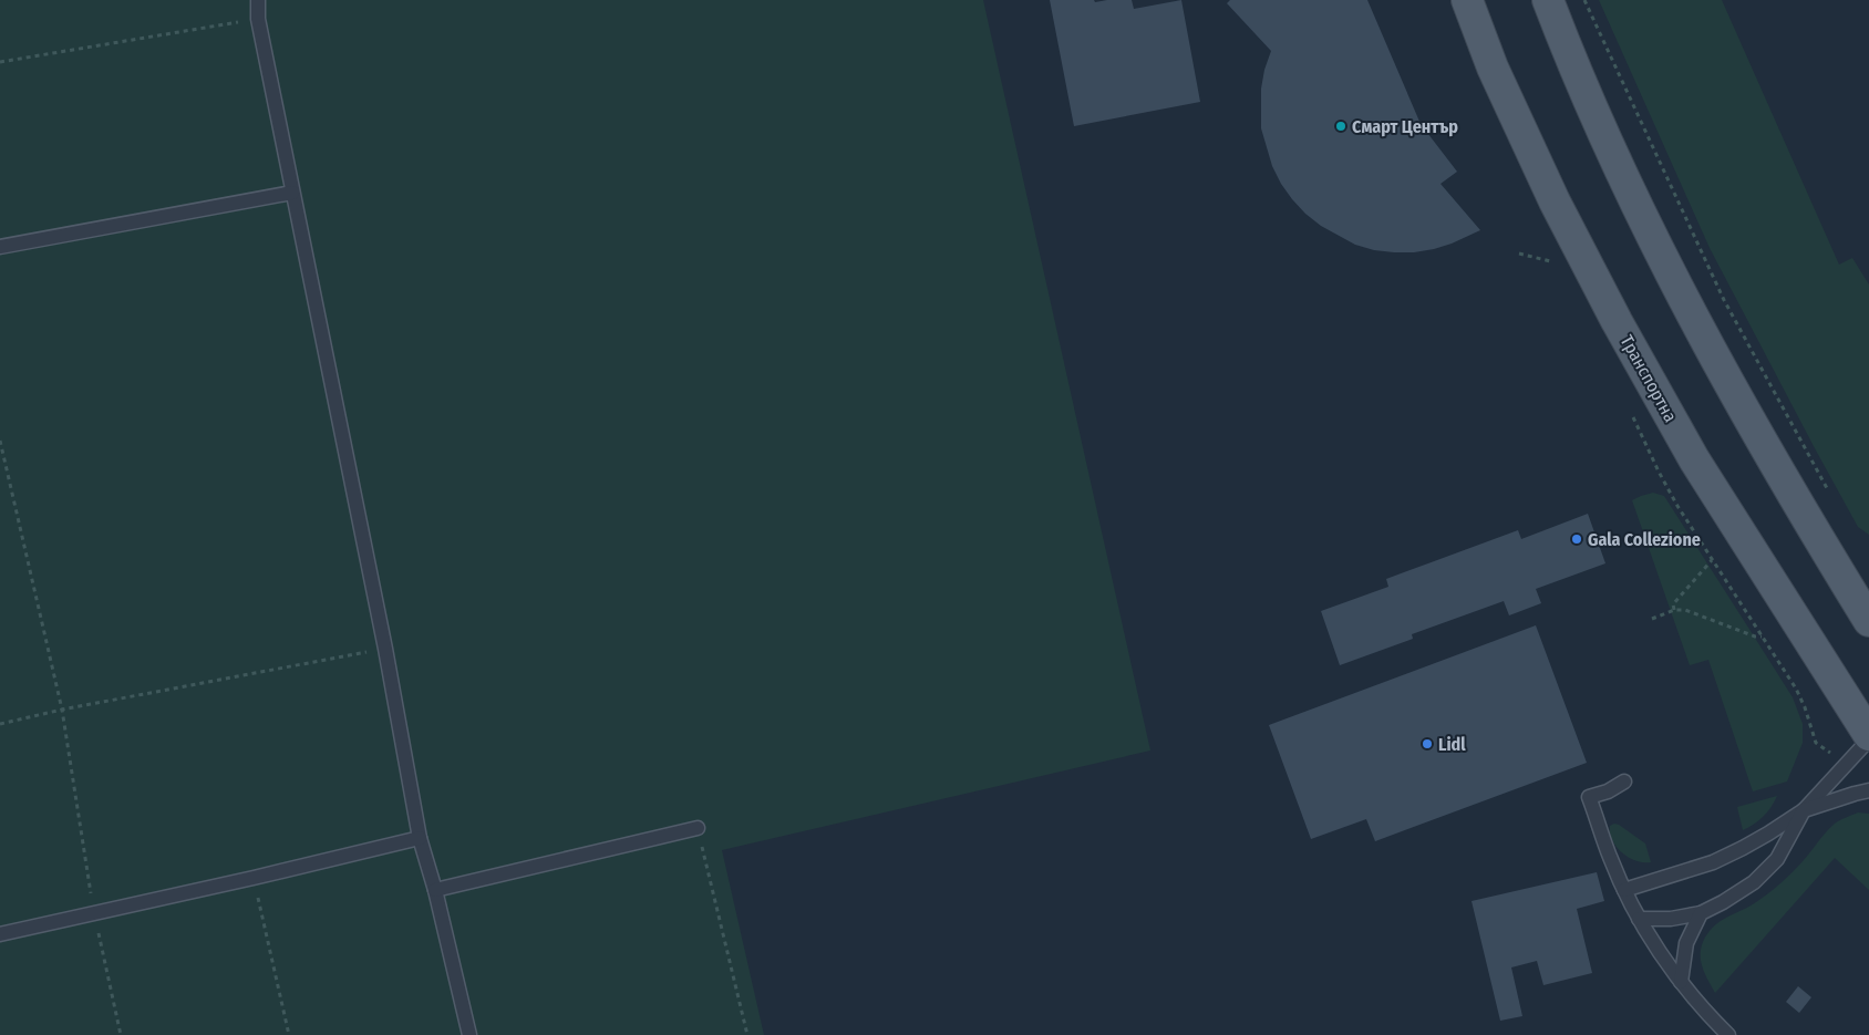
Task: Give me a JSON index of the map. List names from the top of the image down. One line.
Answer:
{"streets":{"main road":["Транспортна"]},"places":["Смарт Център","Gala Collezione","Lidl"]}
